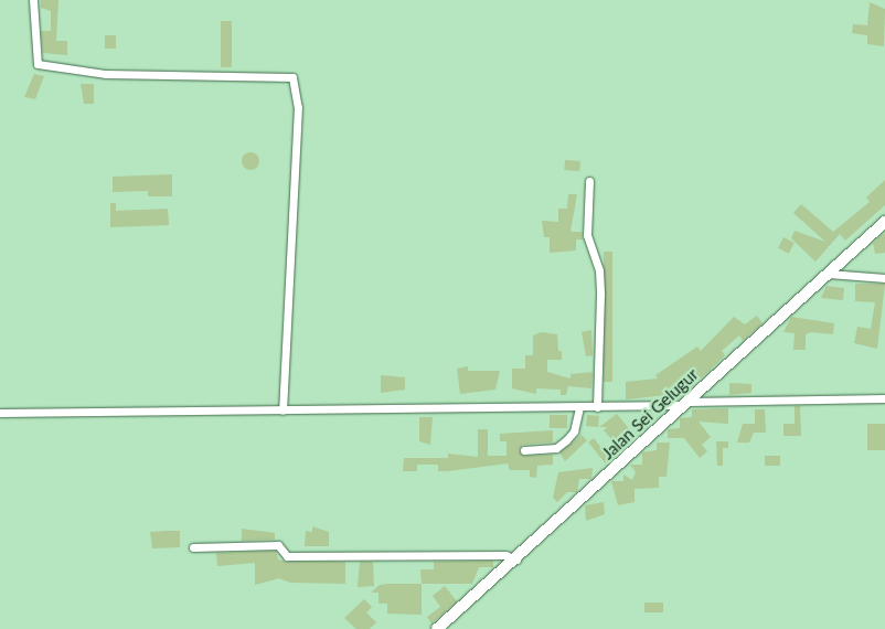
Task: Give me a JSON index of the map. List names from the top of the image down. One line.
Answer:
{"streets":{"main road":["Jalan Sei Gelugur"]}}
